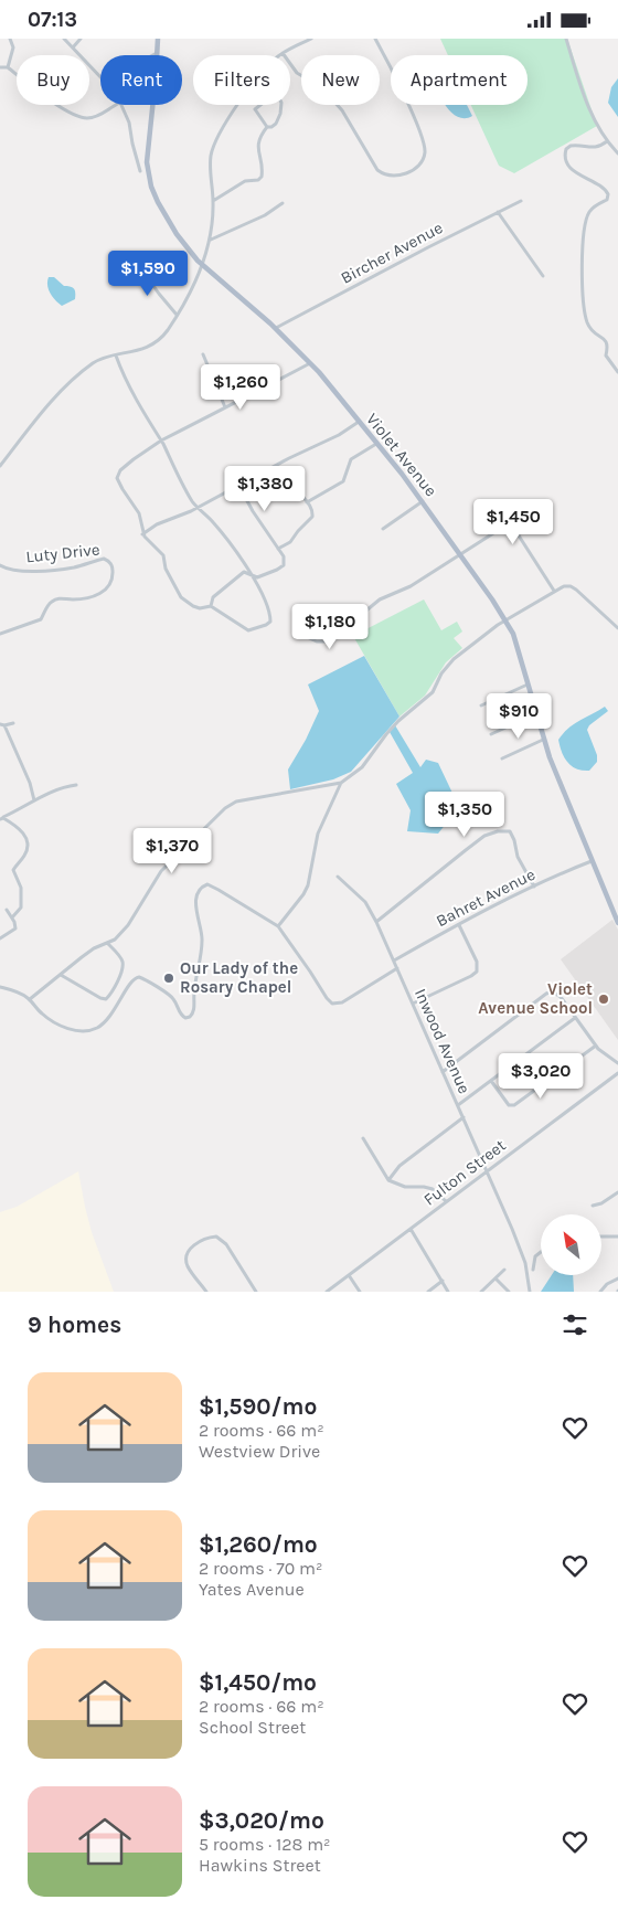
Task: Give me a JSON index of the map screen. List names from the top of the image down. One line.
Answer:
{"streets":{"main road":["Violet Avenue"],"street":["Bircher Avenue","Luty Drive","Bahret Avenue","Inwood Avenue","Fulton Street"]},"crossings":[["Bircher Avenue","Violet Avenue"],["Violet Avenue","Bahret Avenue"],["Bahret Avenue","Inwood Avenue"],["Inwood Avenue","Fulton Street"]],"places":["Our Lady of the Rosary Chapel","Violet Avenue School"],"north":"top left","page":{"status":"07:13","chip":["Buy","Rent","Filters","New","Apartment"],"price":["$1,590","$1,260","$1,380","$1,450","$1,180","$910","$1,350","$1,370","$3,020"],"heading":"9 homes","list":[{"name":"$1,590/mo","note":"2 rooms · 66 m² · Westview Drive"},{"name":"$1,260/mo","note":"2 rooms · 70 m² · Yates Avenue"},{"name":"$1,450/mo","note":"2 rooms · 66 m² · School Street"},{"name":"$3,020/mo","note":"5 rooms · 128 m² · Hawkins Street"}]}}
